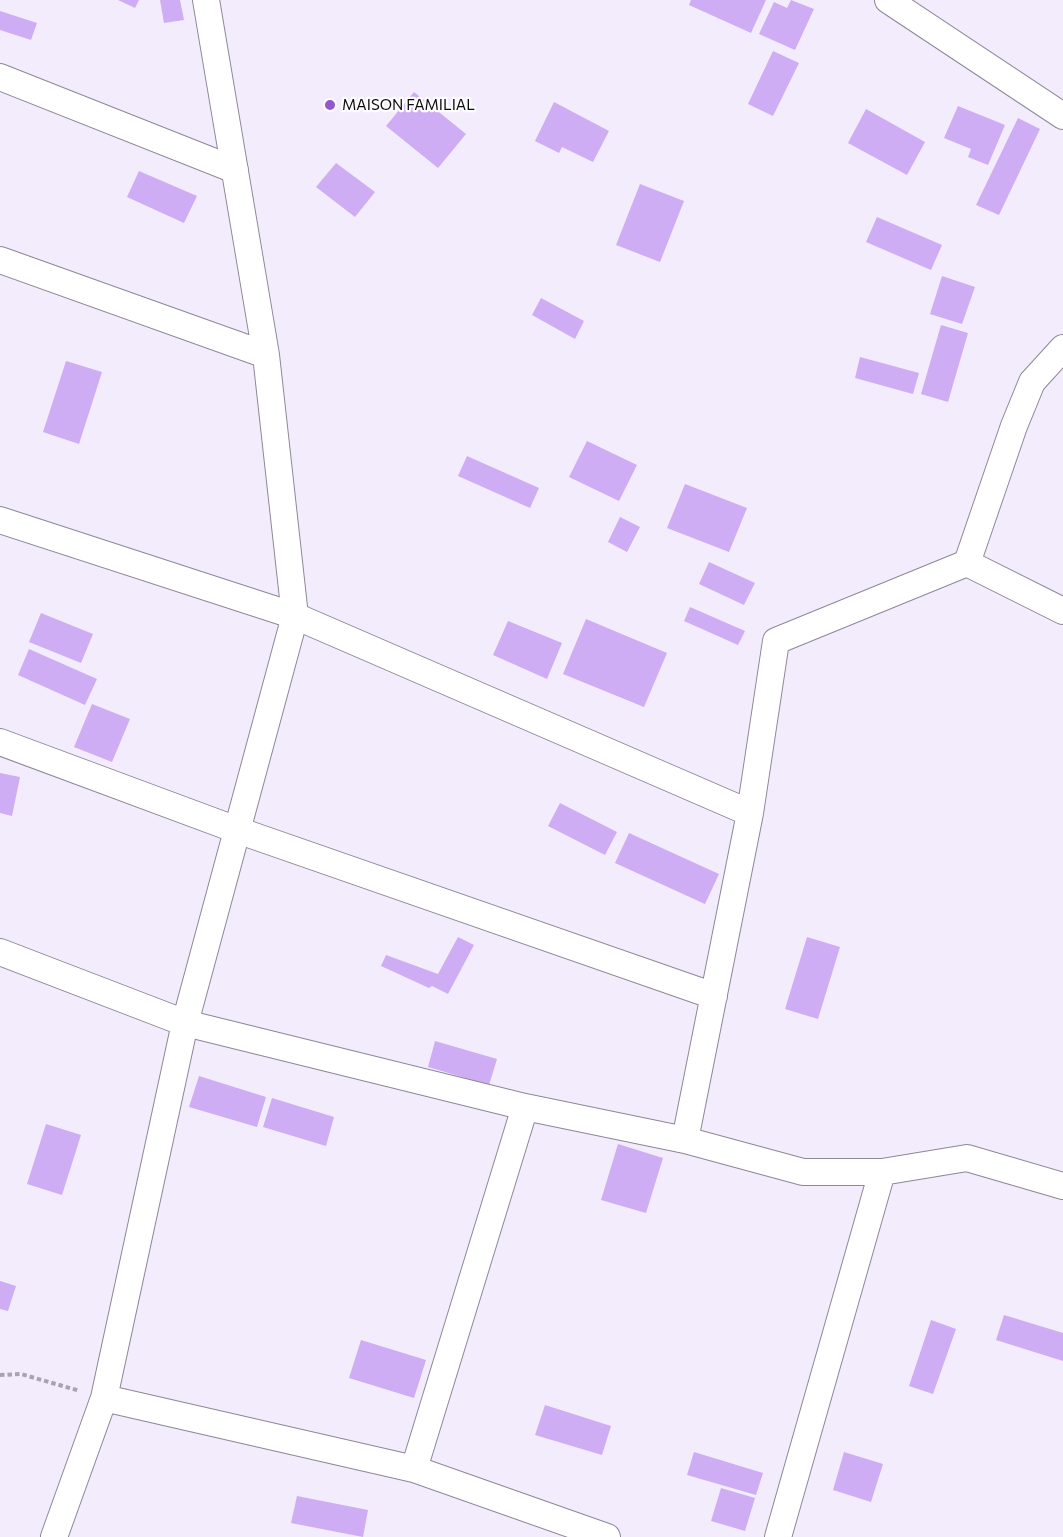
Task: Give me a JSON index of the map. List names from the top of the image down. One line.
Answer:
{"places":["MAISON FAMILIAL"]}
